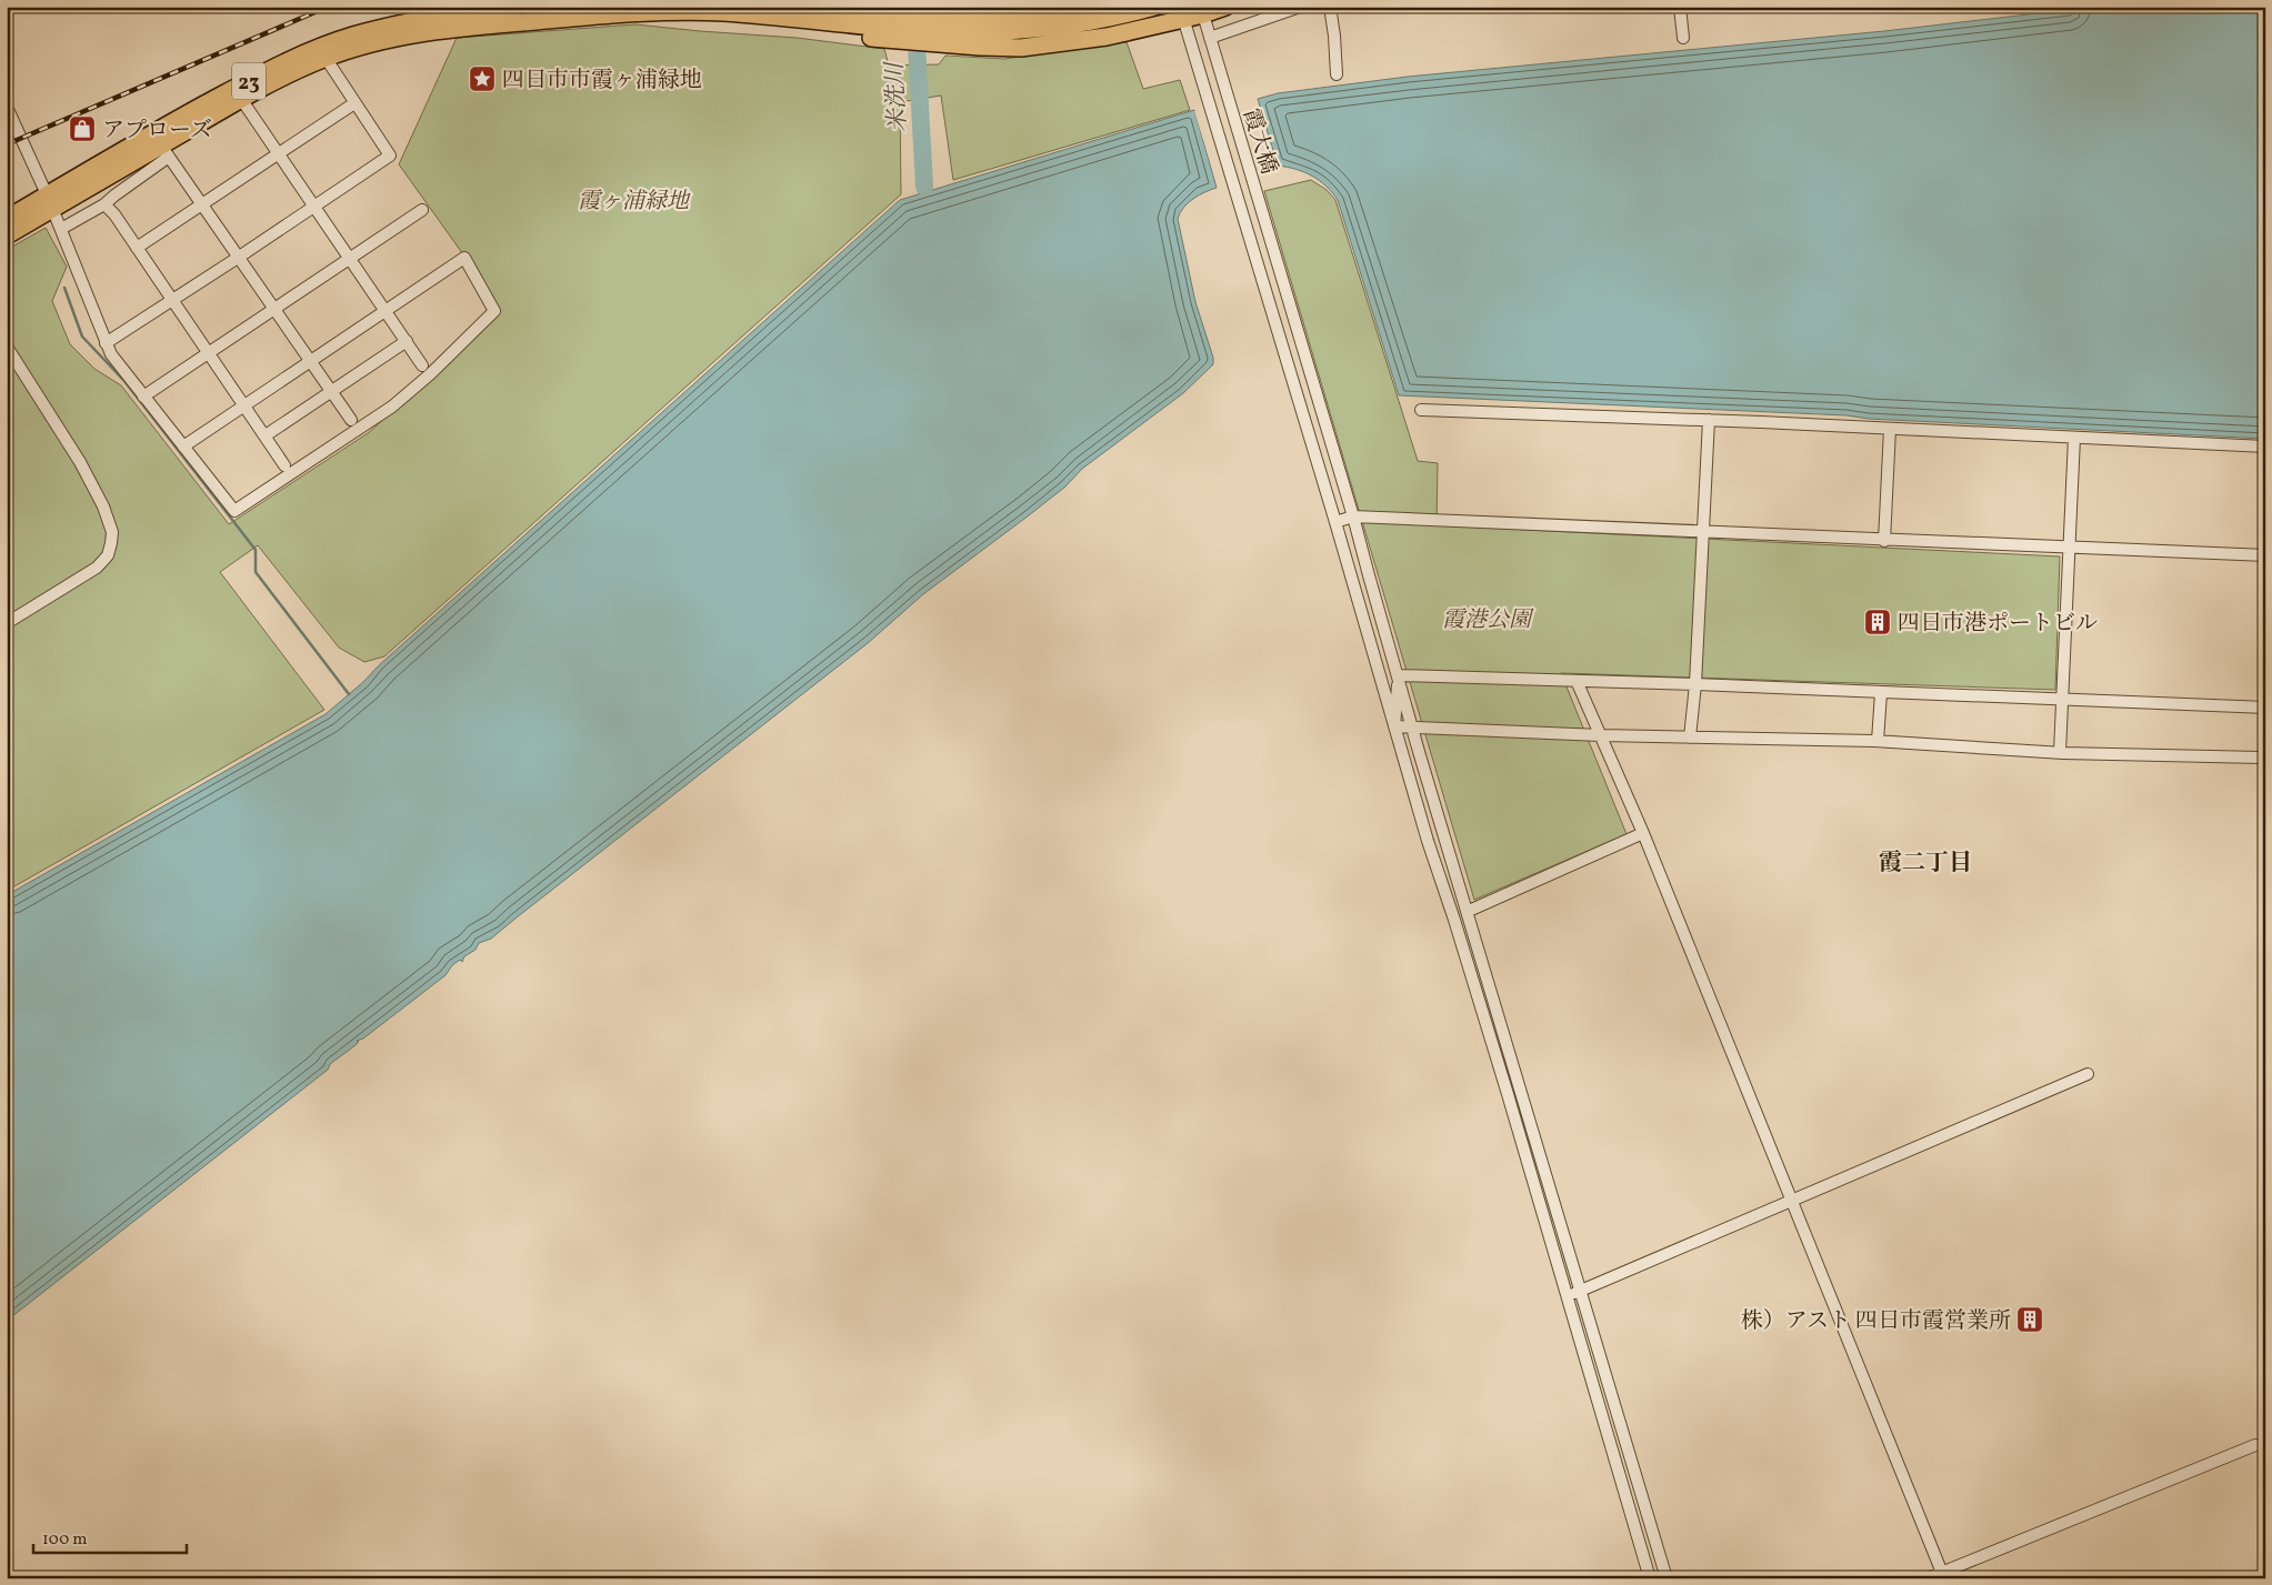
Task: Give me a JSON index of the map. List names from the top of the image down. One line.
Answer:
{"streets":{"highway":["23"],"street":["霞大橋"]},"districts":["霞二丁目"],"water":["米洗川"],"parks":["霞ヶ浦緑地","霞港公園"],"places":{"place":["四日市市霞ヶ浦緑地"],"shop":["アプローズ"],"building":["四日市港ポートビル","株）アスト 四日市霞営業所"]},"scale_bar":"100 m"}
